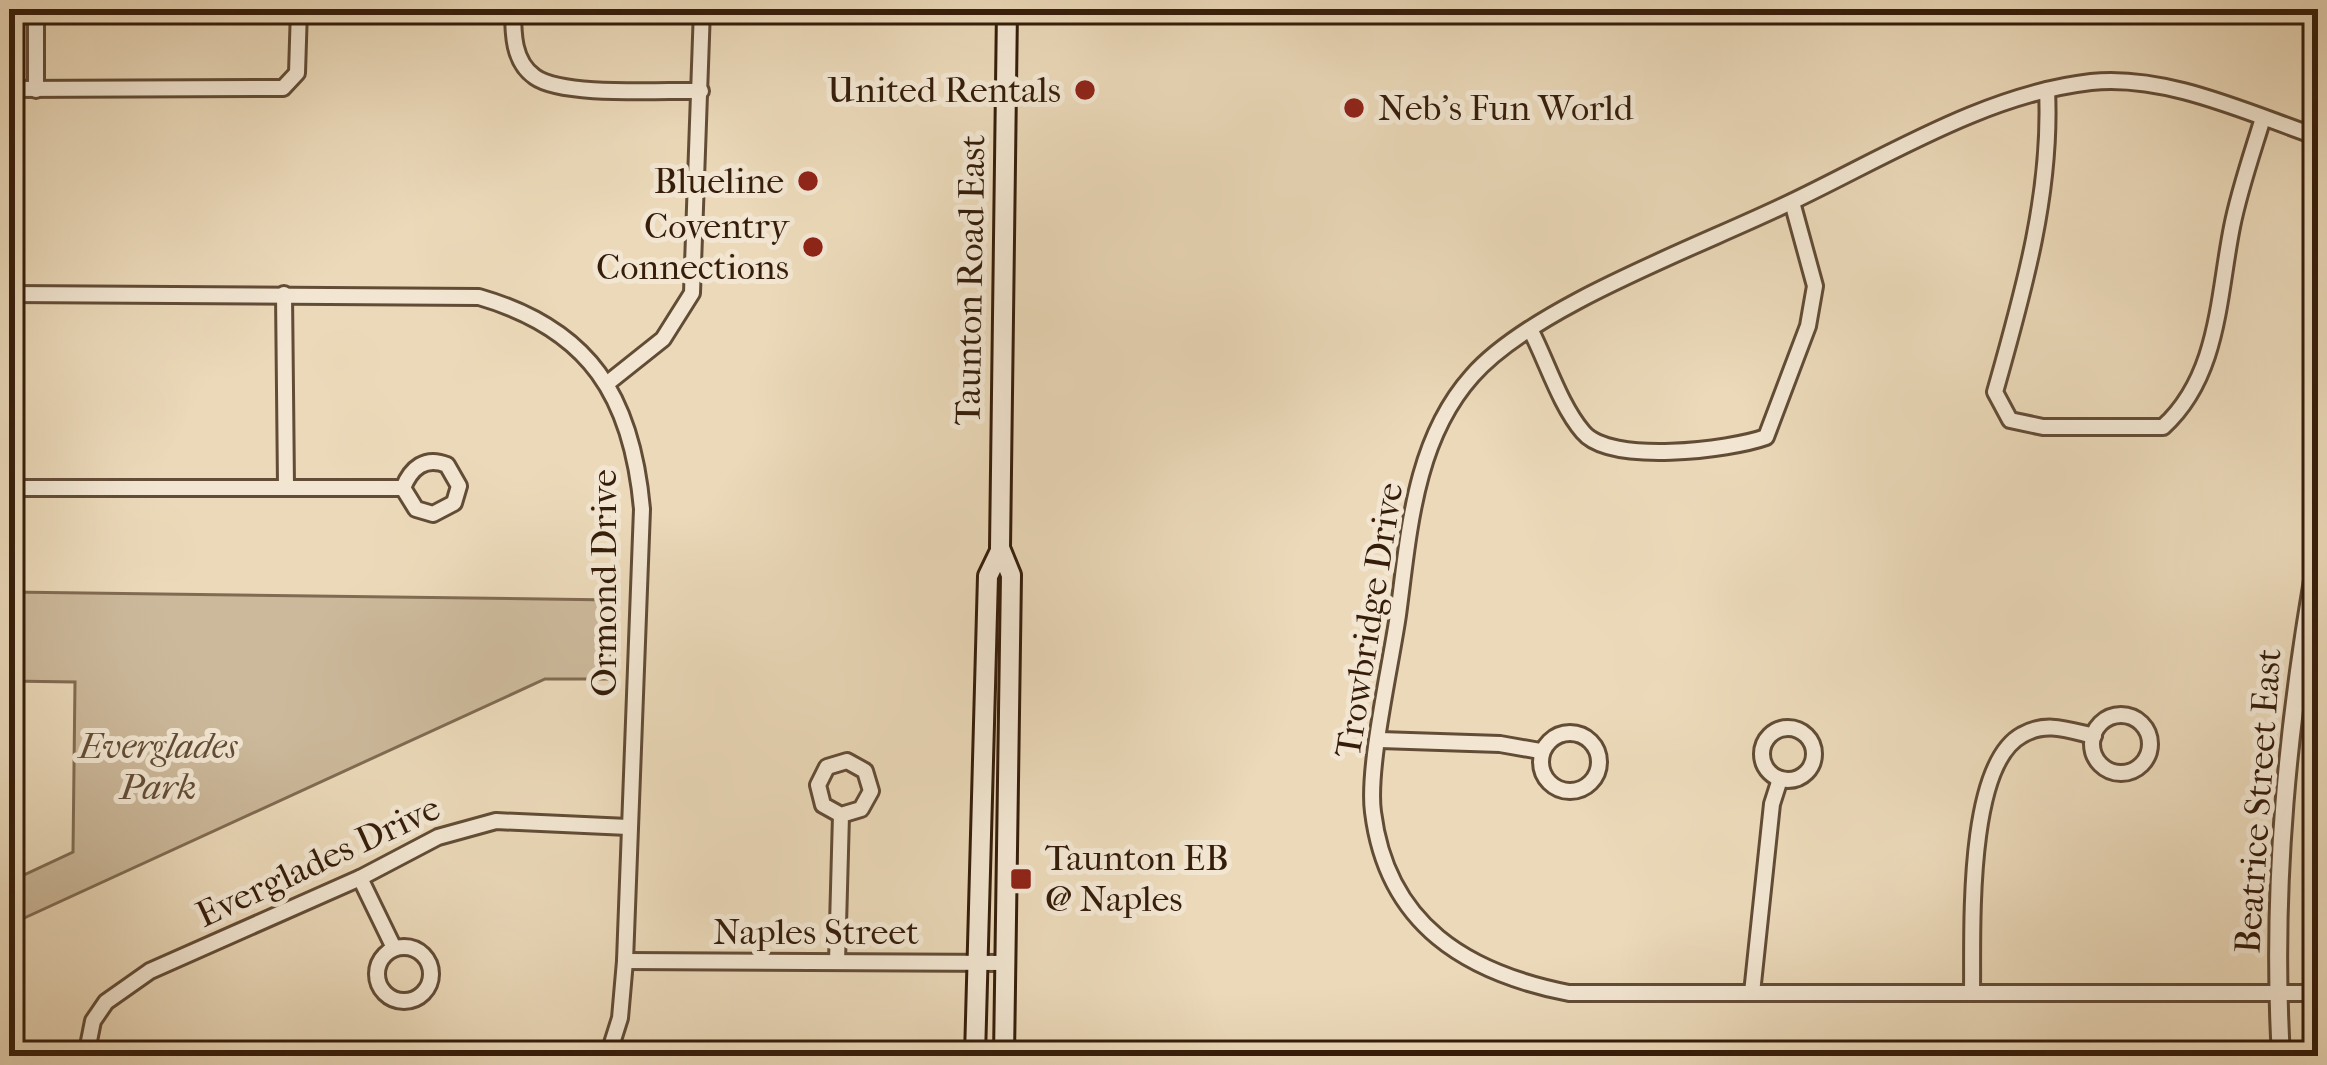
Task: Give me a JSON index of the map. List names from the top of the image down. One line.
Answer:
{"streets":{"main road":["Taunton Road East"],"street":["Ormond Drive","Trowbridge Drive","Beatrice Street East","Everglades Drive","Naples Street"]},"crossings":[["Taunton Road East","Naples Street"],["Ormond Drive","Everglades Drive"],["Ormond Drive","Naples Street"],["Trowbridge Drive","Beatrice Street East"]],"parks":["Everglades Park"],"places":{"other":["United Rentals","Neb's Fun World","Blueline","Coventry Connections"],"transit":["Taunton EB @ Naples"]}}
